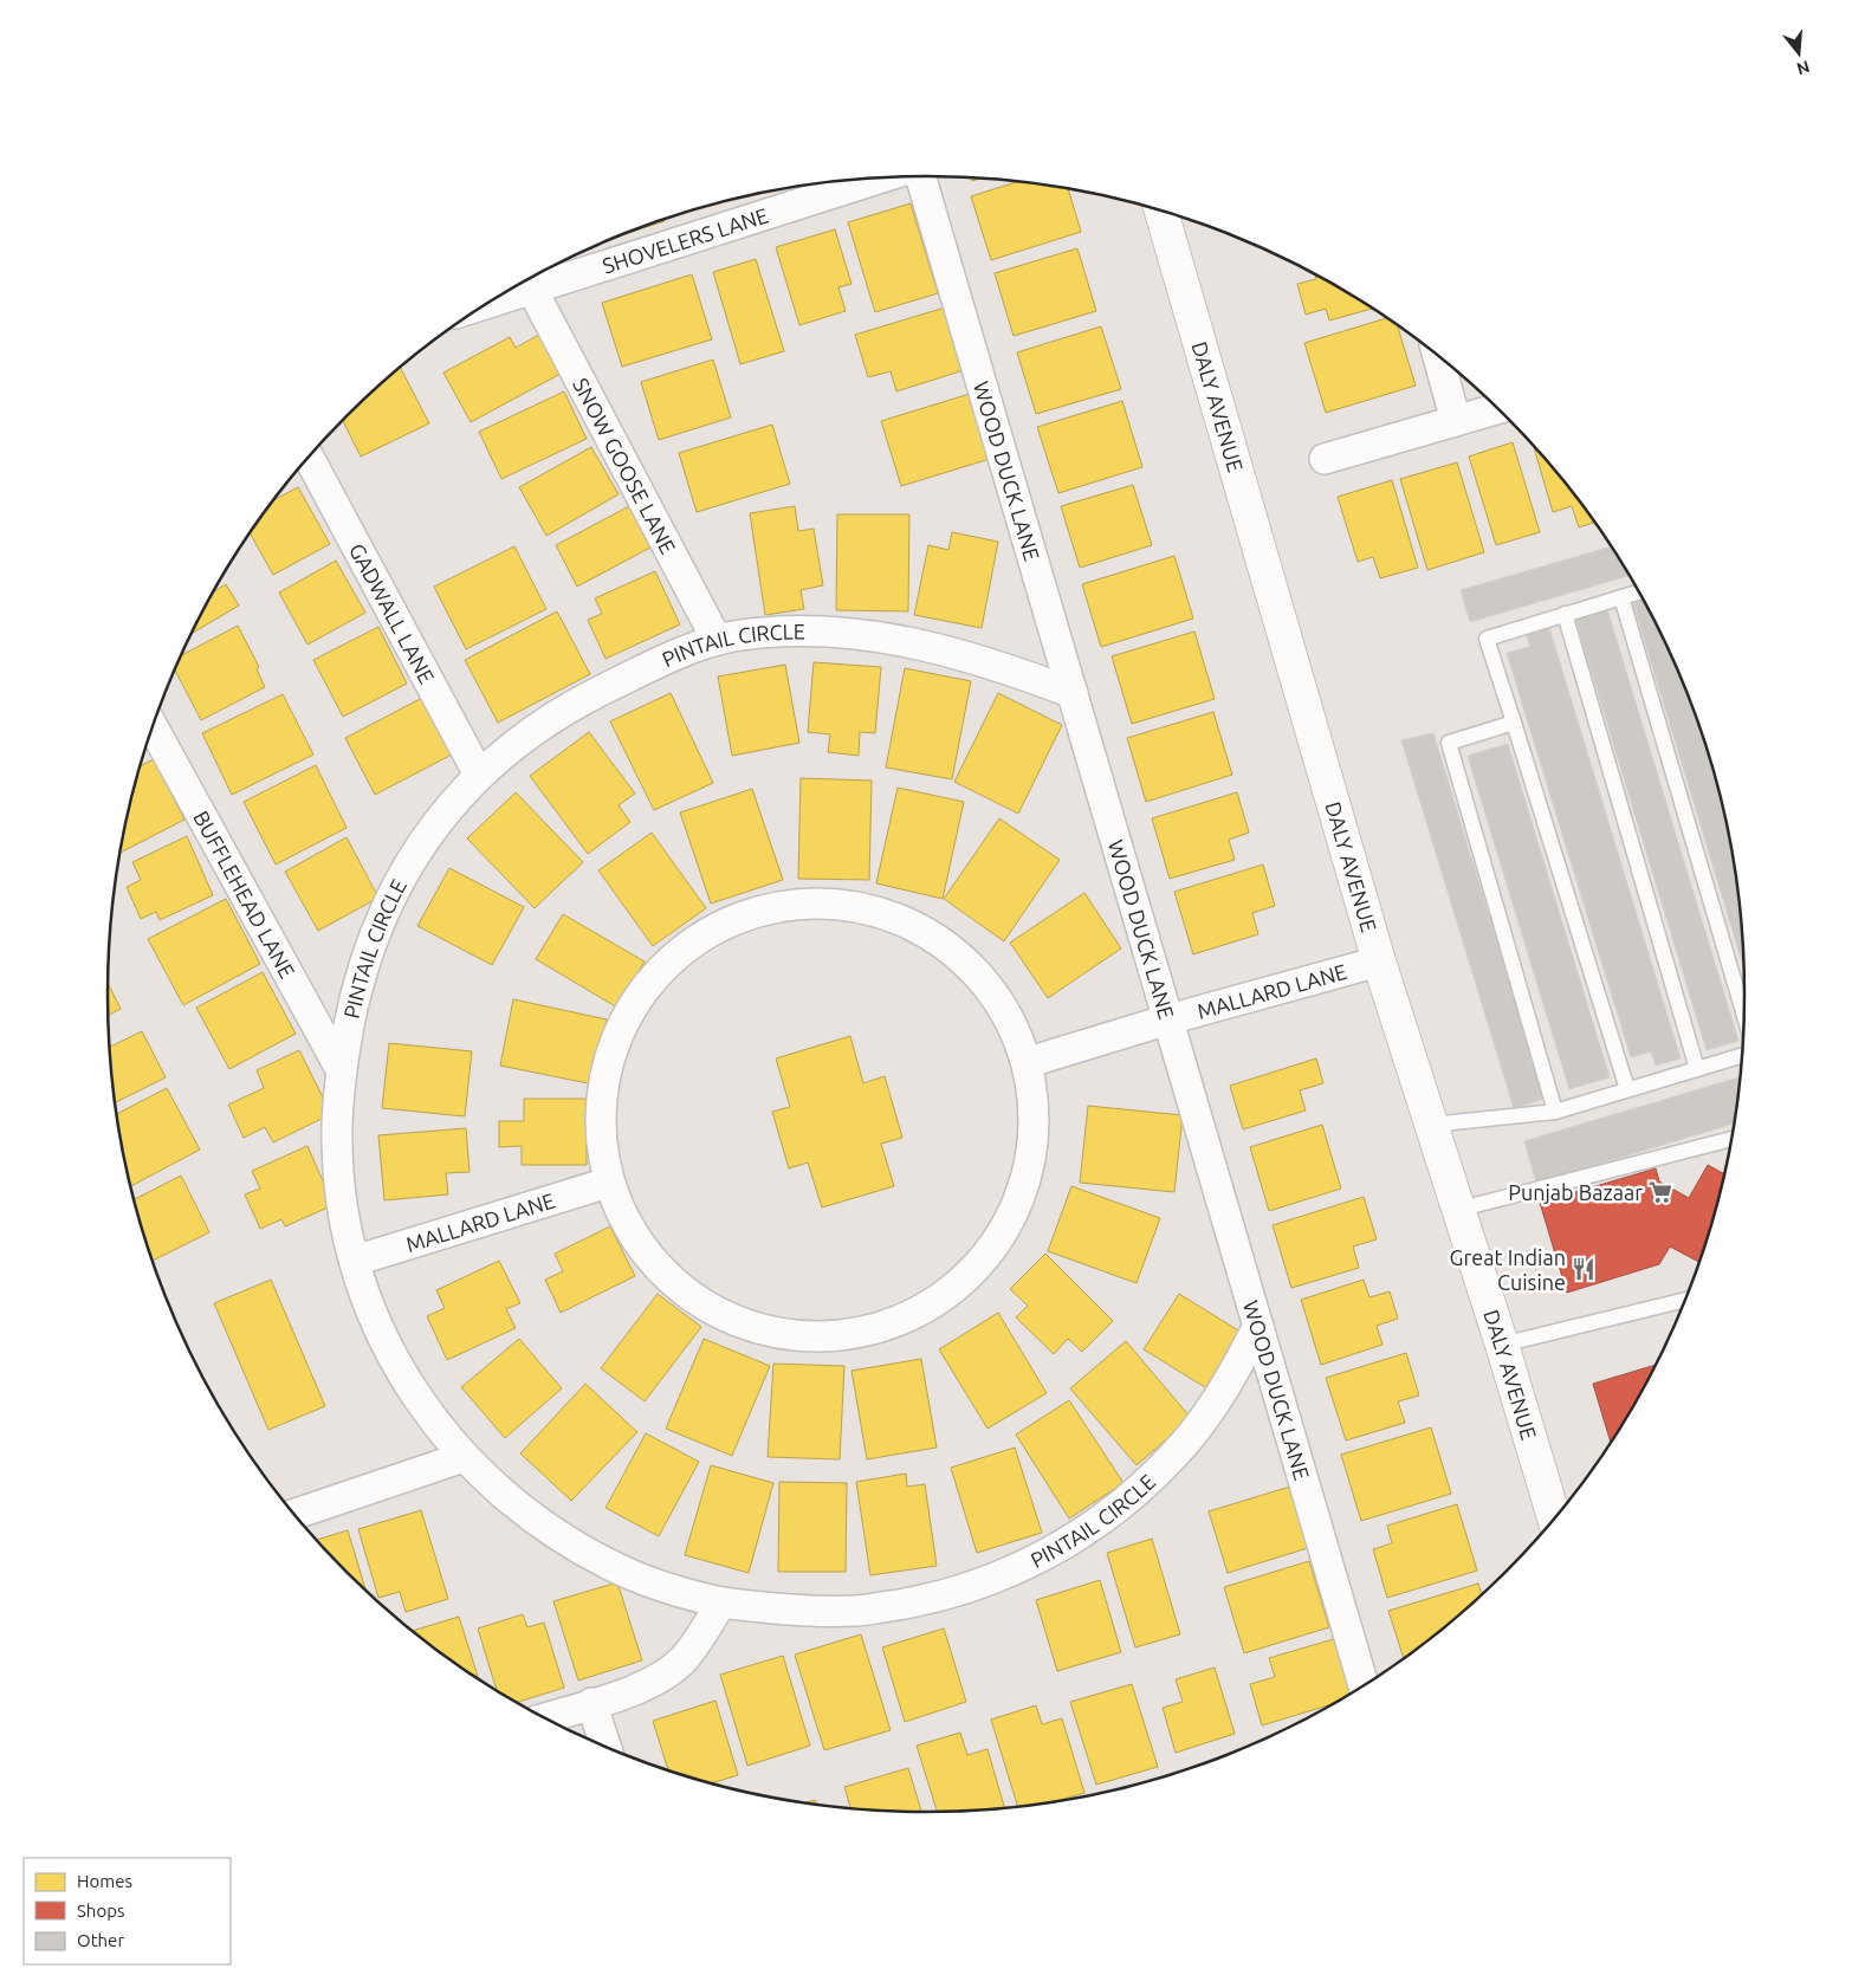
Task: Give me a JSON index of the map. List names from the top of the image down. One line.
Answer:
{"streets":{"street":["SHOVELERS LANE","DALY AVENUE","SNOW GOOSE LANE","WOOD DUCK LANE","GADWALL LANE","PINTAIL CIRCLE","BUFFLEHEAD LANE","MALLARD LANE"]},"crossings":[["SHOVELERS LANE","SNOW GOOSE LANE"],["DALY AVENUE","MALLARD LANE"],["SNOW GOOSE LANE","PINTAIL CIRCLE"],["WOOD DUCK LANE","PINTAIL CIRCLE"],["WOOD DUCK LANE","MALLARD LANE"],["GADWALL LANE","PINTAIL CIRCLE"],["PINTAIL CIRCLE","BUFFLEHEAD LANE"],["PINTAIL CIRCLE","MALLARD LANE"]],"places":{"supermarket":["Punjab Bazaar"],"restaurant":["Great Indian Cuisine"]},"legend":["Homes","Shops","Other"],"north":"bottom"}
